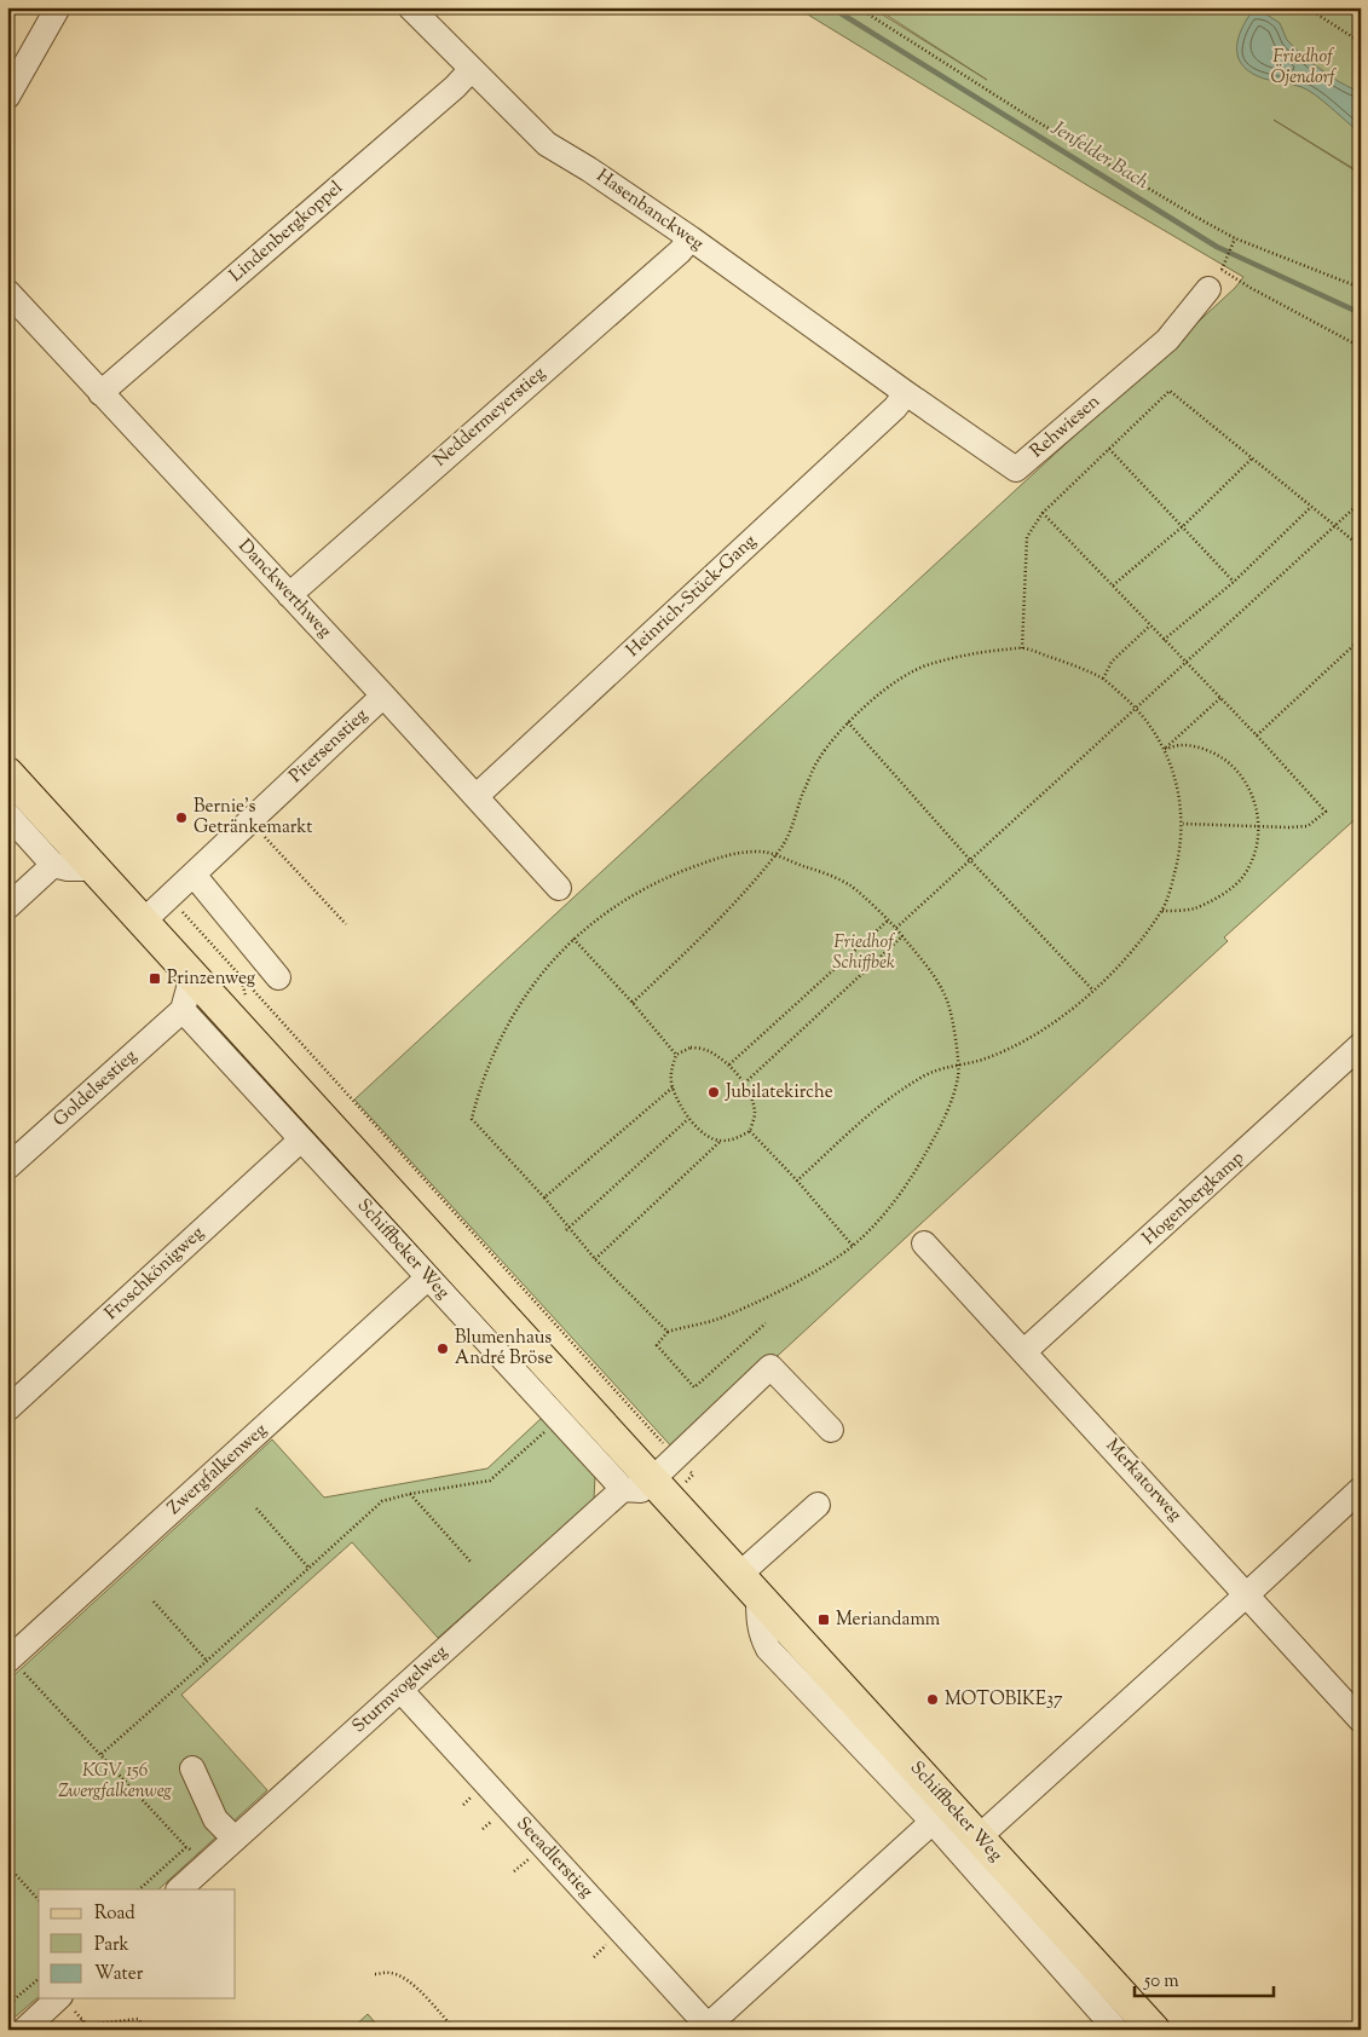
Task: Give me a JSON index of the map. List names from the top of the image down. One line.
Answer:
{"streets":{"main road":["Schiffbeker Weg"],"street":["Hasenbanckweg","Lindenbergkoppel","Neddermeyerstieg","Rehwiesen","Danckwerthweg","Heinrich-Stück-Gang","Pitersenstieg","Goldelsestieg","Hogenbergkamp","Froschkönigweg","Zwergfalkenweg","Merkatorweg","Sturmvogelweg","Seeadlerstieg"]},"crossings":[["Hasenbanckweg","Lindenbergkoppel"],["Hasenbanckweg","Neddermeyerstieg"],["Hasenbanckweg","Rehwiesen"],["Hasenbanckweg","Heinrich-Stück-Gang"],["Lindenbergkoppel","Danckwerthweg"],["Neddermeyerstieg","Danckwerthweg"],["Rehwiesen","Heinrich-Stück-Gang"],["Danckwerthweg","Heinrich-Stück-Gang"],["Danckwerthweg","Pitersenstieg"],["Pitersenstieg","Schiffbeker Weg"],["Goldelsestieg","Schiffbeker Weg"],["Hogenbergkamp","Merkatorweg"],["Schiffbeker Weg","Froschkönigweg"],["Schiffbeker Weg","Zwergfalkenweg"],["Schiffbeker Weg","Sturmvogelweg"],["Schiffbeker Weg","Seeadlerstieg"],["Sturmvogelweg","Seeadlerstieg"]],"water":["Jenfelder Bach"],"parks":["Friedhof Öjendorf","Friedhof Schiffbek","KGV 156 Zwergfalkenweg"],"places":{"other":["Bernie's Getränkemarkt","Jubilatekirche","Blumenhaus André Bröse","MOTOBIKE37"],"transit":["Prinzenweg","Meriandamm"]},"legend":["Road","Park","Water"],"scale_bar":"50 m"}
